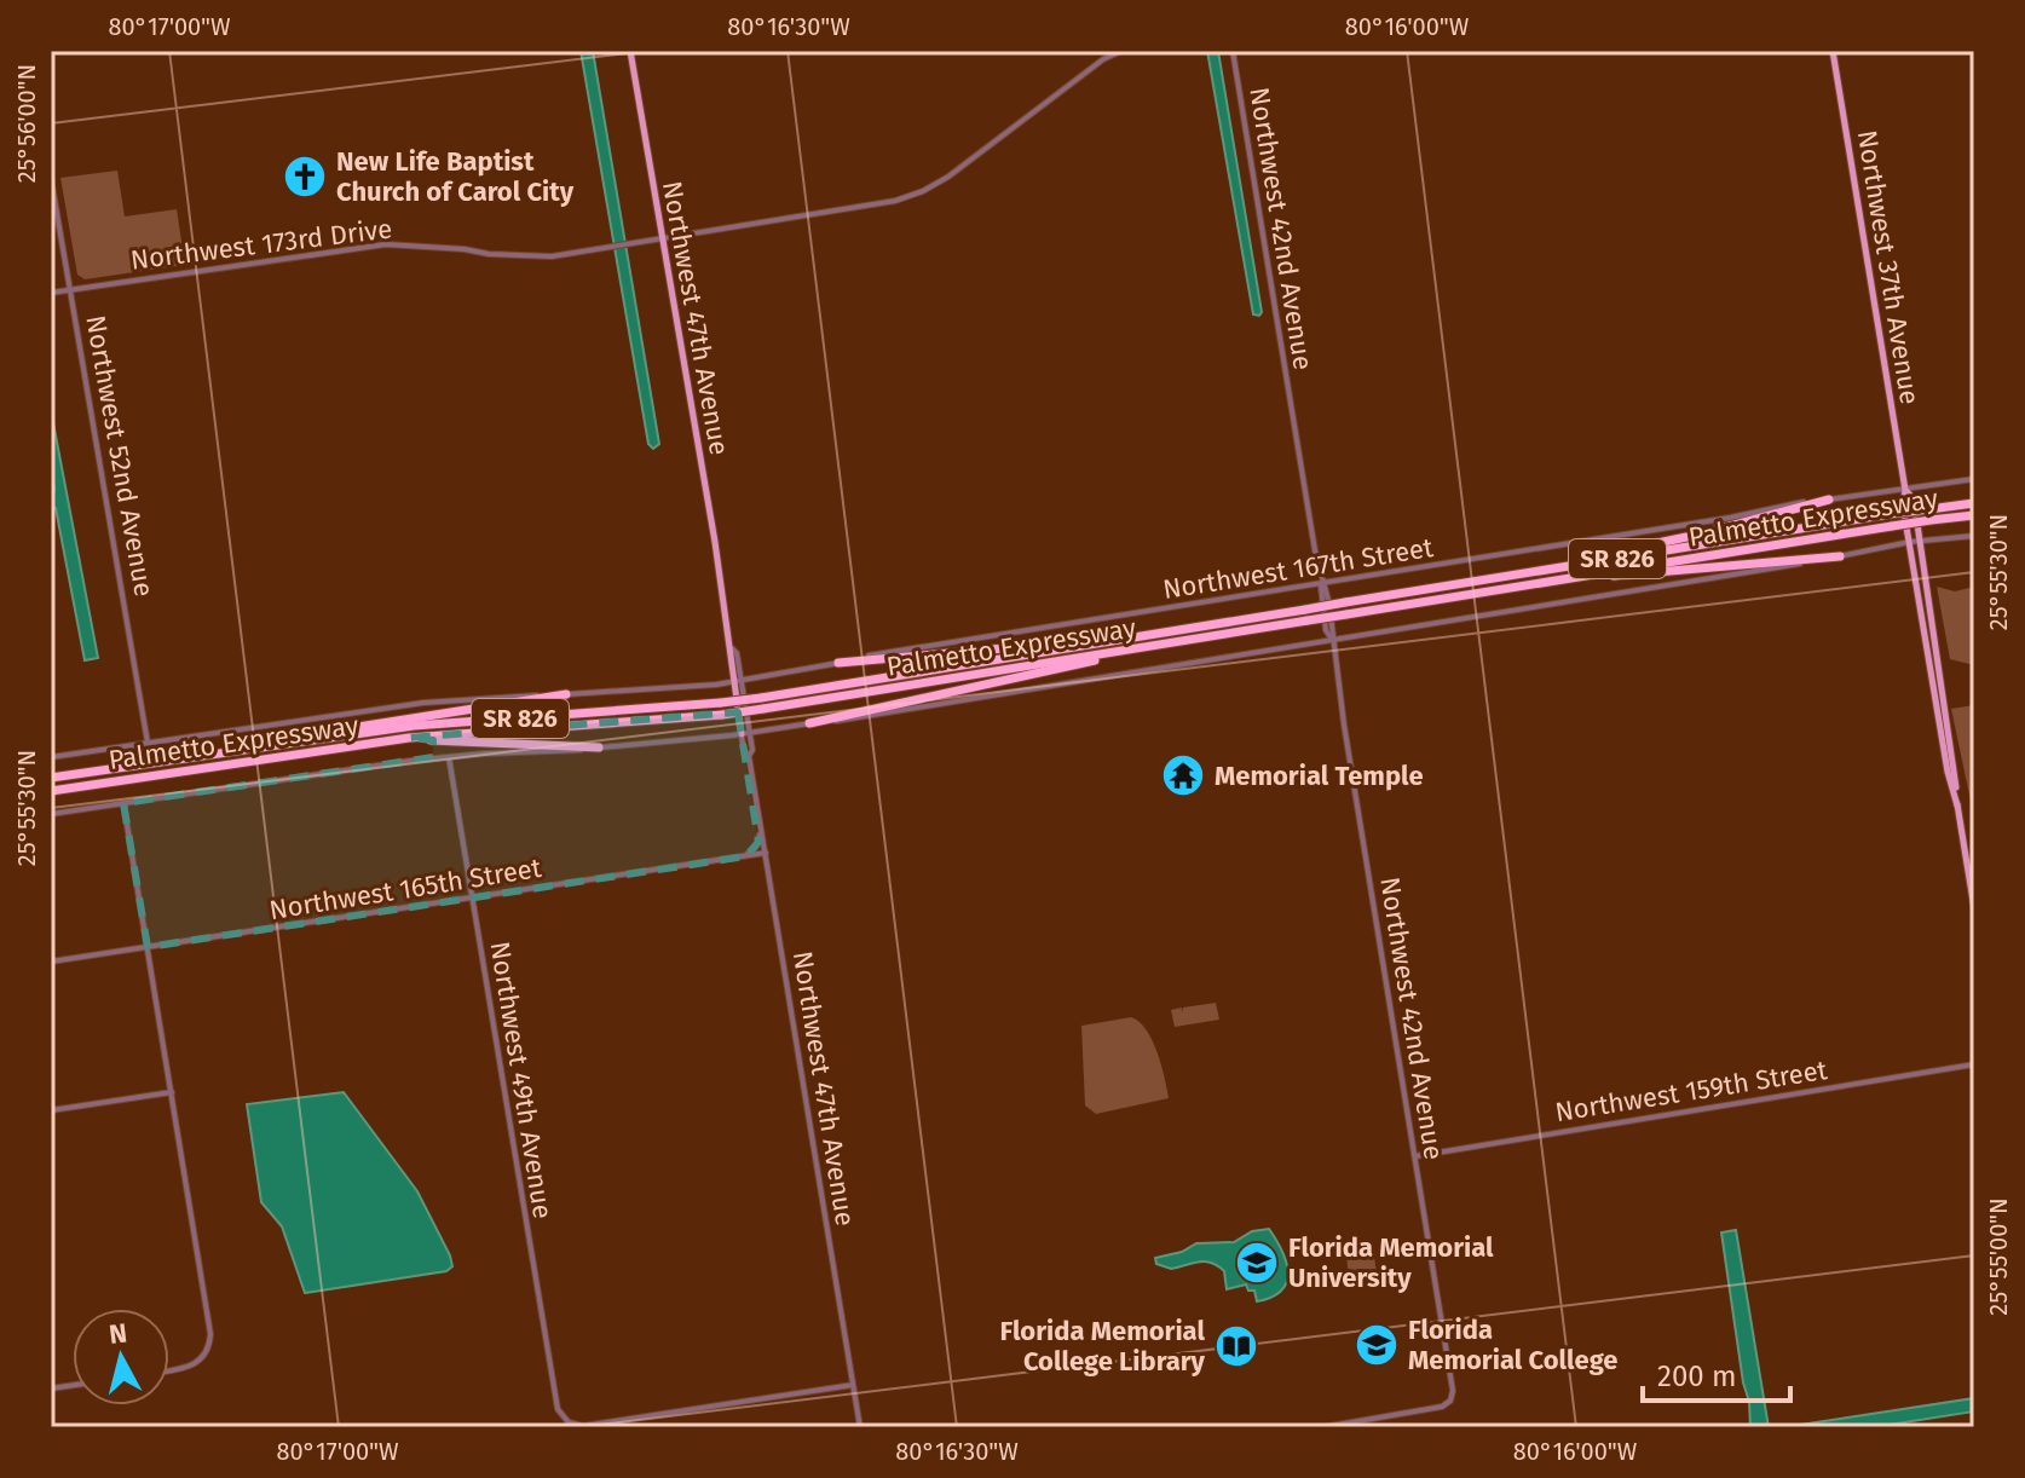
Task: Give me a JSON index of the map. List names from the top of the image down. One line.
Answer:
{"streets":{"highway":["Palmetto Expressway","SR 826"],"main road":["Northwest 37th Avenue","Northwest 47th Avenue"],"street":["Northwest 42nd Avenue","Northwest 173rd Drive","Northwest 52nd Avenue","Northwest 167th Street","Northwest 165th Street","Northwest 49th Avenue","Northwest 159th Street"]},"crossings":[["Northwest 42nd Avenue","Northwest 167th Street"],["Northwest 42nd Avenue","Northwest 159th Street"],["Northwest 173rd Drive","Northwest 47th Avenue"],["Northwest 173rd Drive","Northwest 52nd Avenue"],["Northwest 37th Avenue","Northwest 167th Street"],["Northwest 47th Avenue","Northwest 167th Street"],["Northwest 47th Avenue","Northwest 165th Street"],["Northwest 47th Avenue","Northwest 49th Avenue"],["Northwest 52nd Avenue","Northwest 167th Street"],["Northwest 165th Street","Northwest 49th Avenue"]],"places":{"church":["New Life Baptist Church of Carol City"],"temple":["Memorial Temple"],"school or university":["Florida Memorial University","Florida Memorial College"],"library":["Florida Memorial College Library"]},"scale_bar":"200 m","north":"top","coordinates":["80°17'00\"W","80°16'30\"W","80°16'00\"W","25°56'00\"N","25°55'30\"N","25°55'00\"N"]}
